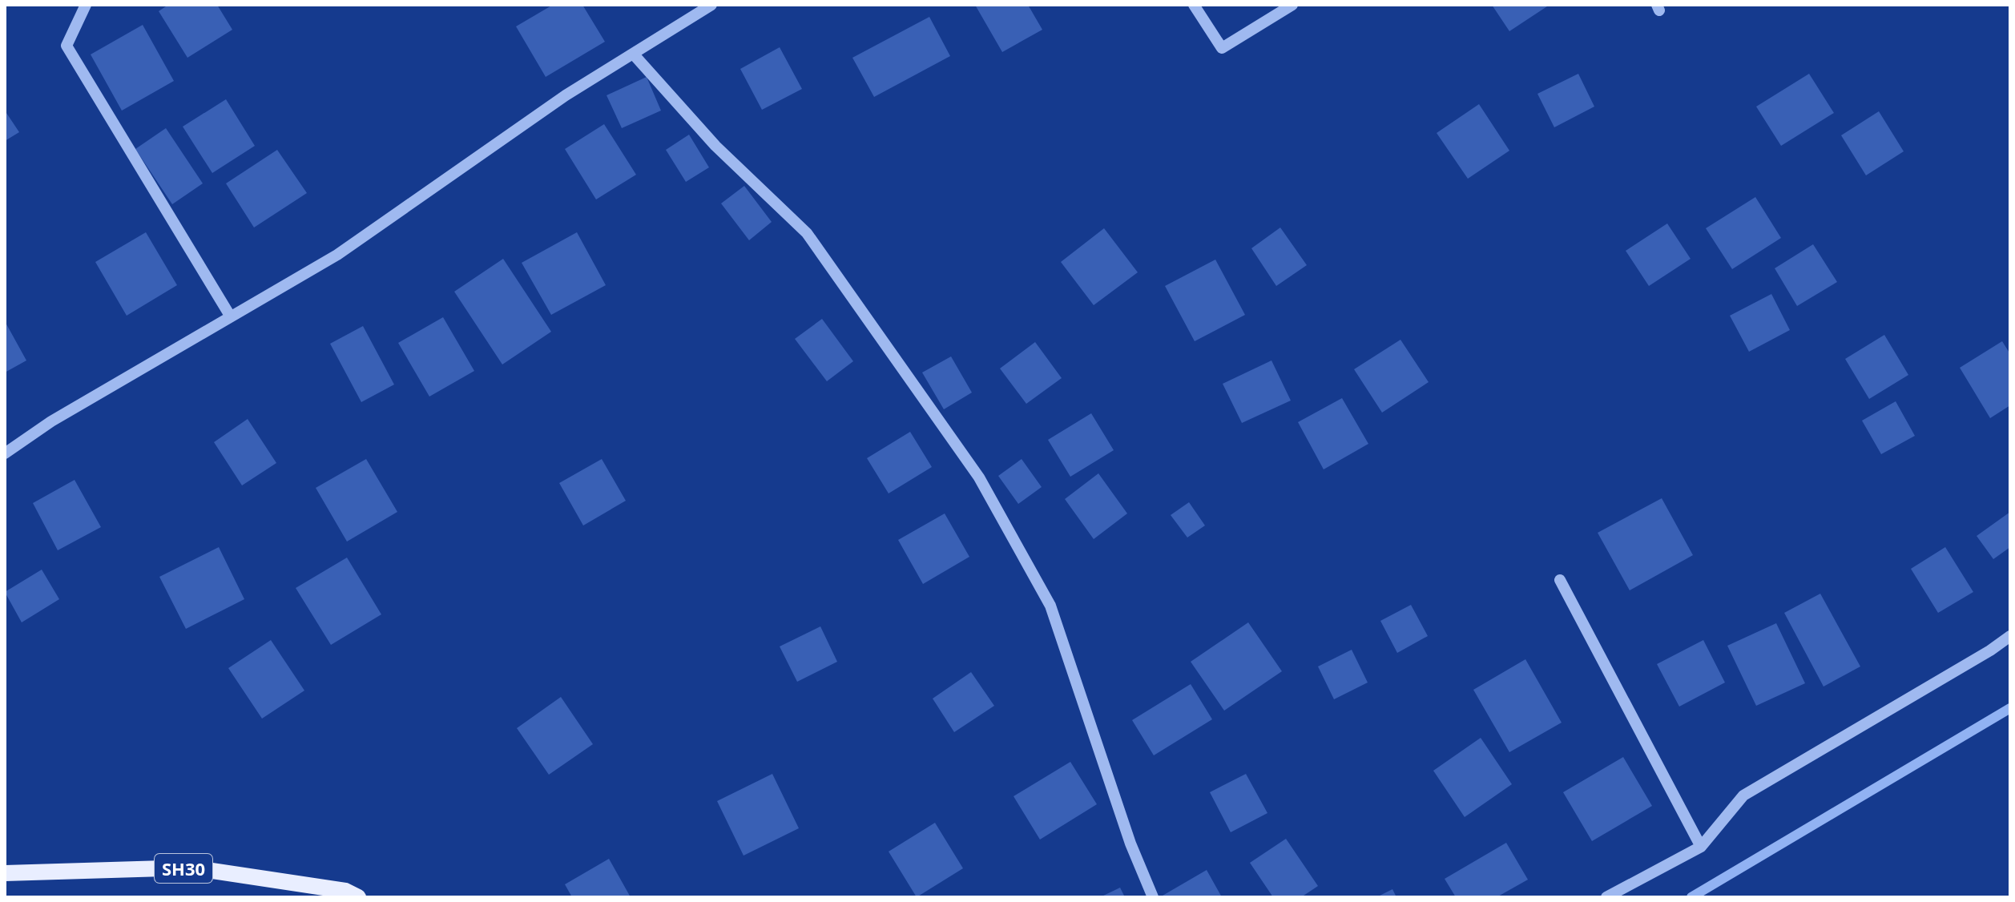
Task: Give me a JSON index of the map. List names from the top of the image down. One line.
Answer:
{"streets":{"main road":["SH30"]}}
